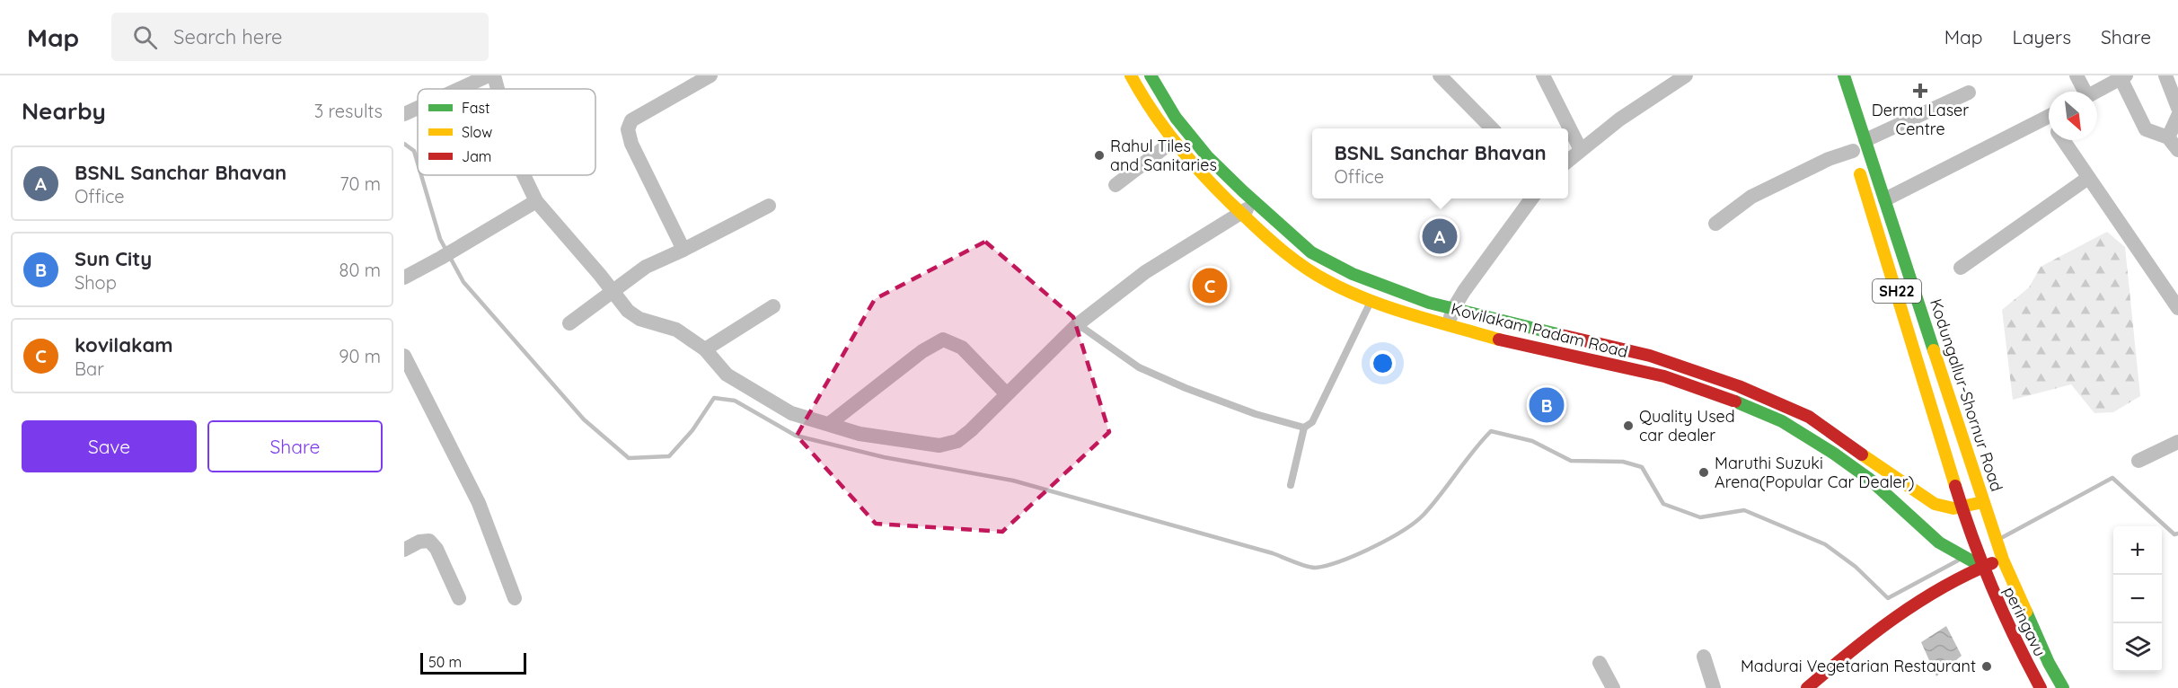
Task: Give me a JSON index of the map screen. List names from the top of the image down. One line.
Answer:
{"streets":{"main road":["SH22","Kovilakam Padam Road","Kodungallur-Shornur Road","peringavu"]},"crossings":[["SH22","Kovilakam Padam Road"],["SH22","peringavu"],["Kovilakam Padam Road","Kodungallur-Shornur Road"],["Kovilakam Padam Road","peringavu"]],"places":{"health":["Derma Laser Centre"],"other":["Rahul Tiles and Sanitaries","Quality Used car dealer","Maruthi Suzuki Arena(Popular Car Dealer)","Madurai Vegetarian Restaurant"]},"legend":["Fast","Slow","Jam"],"scale_bar":"50 m","north":"bottom right","page":{"header":"Map","search":"Search here","nav":["Map","Layers","Share"],"heading":["Nearby","3 results"],"popup":["BSNL Sanchar Bhavan","Office"],"list":[{"mark":"A","name":"BSNL Sanchar Bhavan","note":"Office","value":"70 m"},{"mark":"B","name":"Sun City","note":"Shop","value":"80 m"},{"mark":"C","name":"kovilakam","note":"Bar","value":"90 m"}],"pins":["A","C","B"],"buttons":["Save","Share"],"map_buttons":["+","−"],"scale":"50 m"}}
